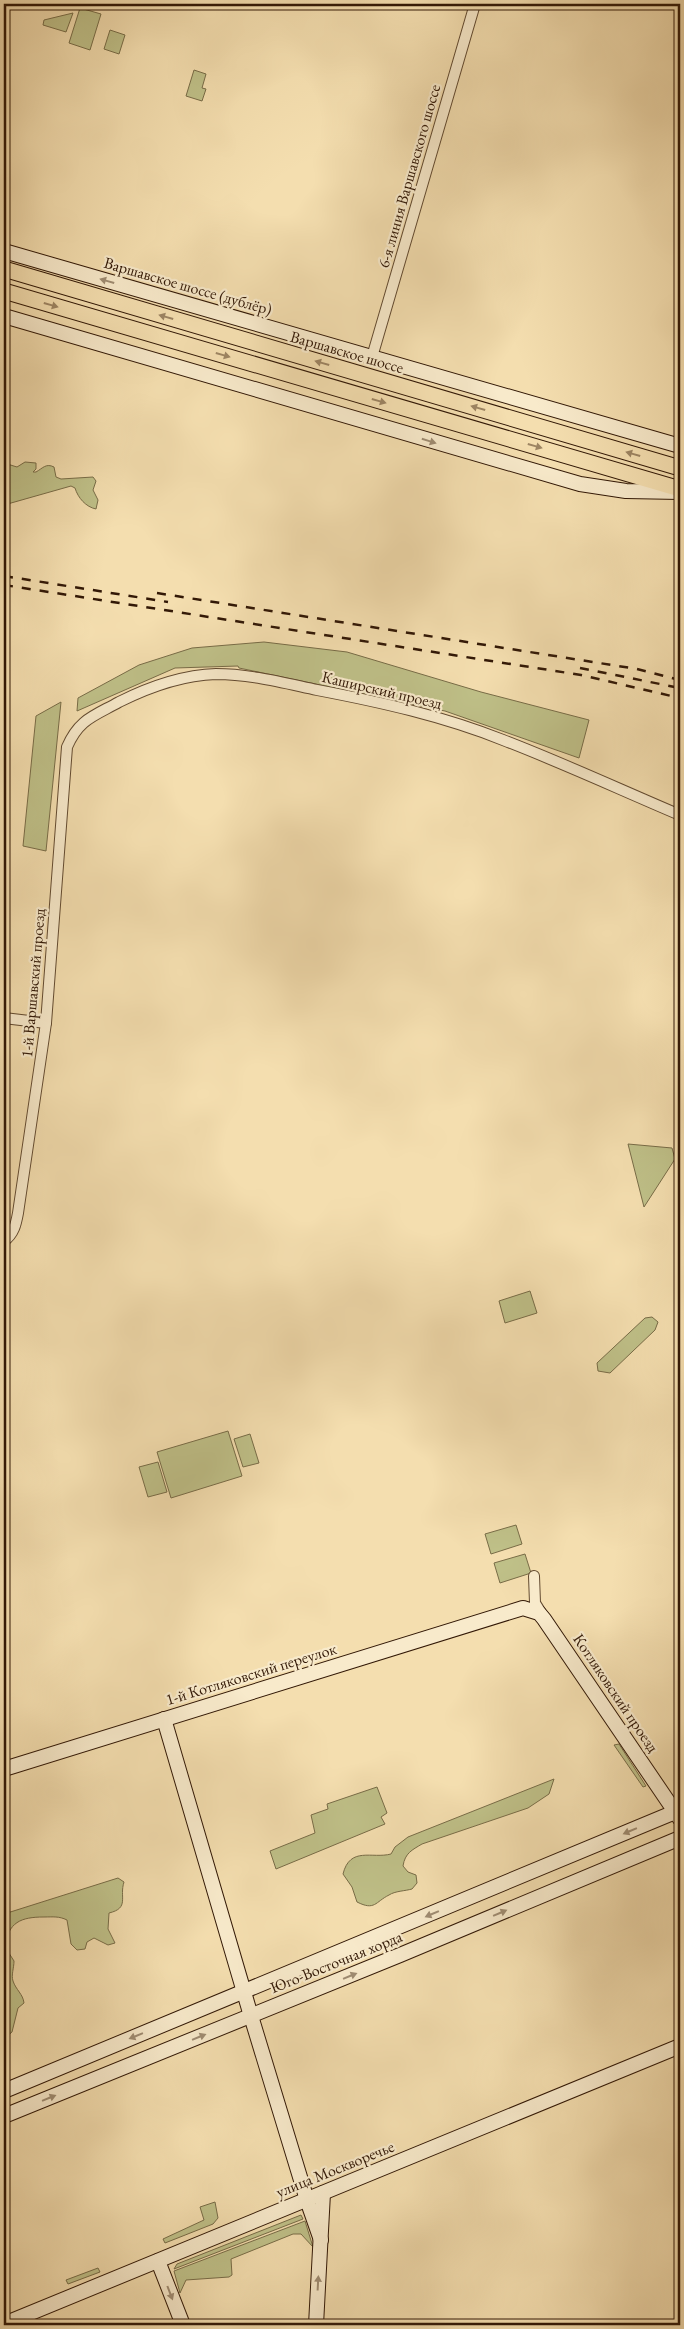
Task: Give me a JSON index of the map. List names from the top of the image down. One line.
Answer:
{"streets":{"main road":["Варшавское шоссе"],"street":["6-я линия Варшавского шоссе","Варшавское шоссе (дублёр)","Каширский проезд","1-й Варшавский проезд","1-й Котляковский переулок","Котляковский проезд","Юго-Восточная хорда","улица Москворечье"]},"crossings":[["6-я линия Варшавского шоссе","Варшавское шоссе (дублёр)"],["Каширский проезд","1-й Варшавский проезд"],["1-й Котляковский переулок","Котляковский проезд"],["Котляковский проезд","Юго-Восточная хорда"]]}
